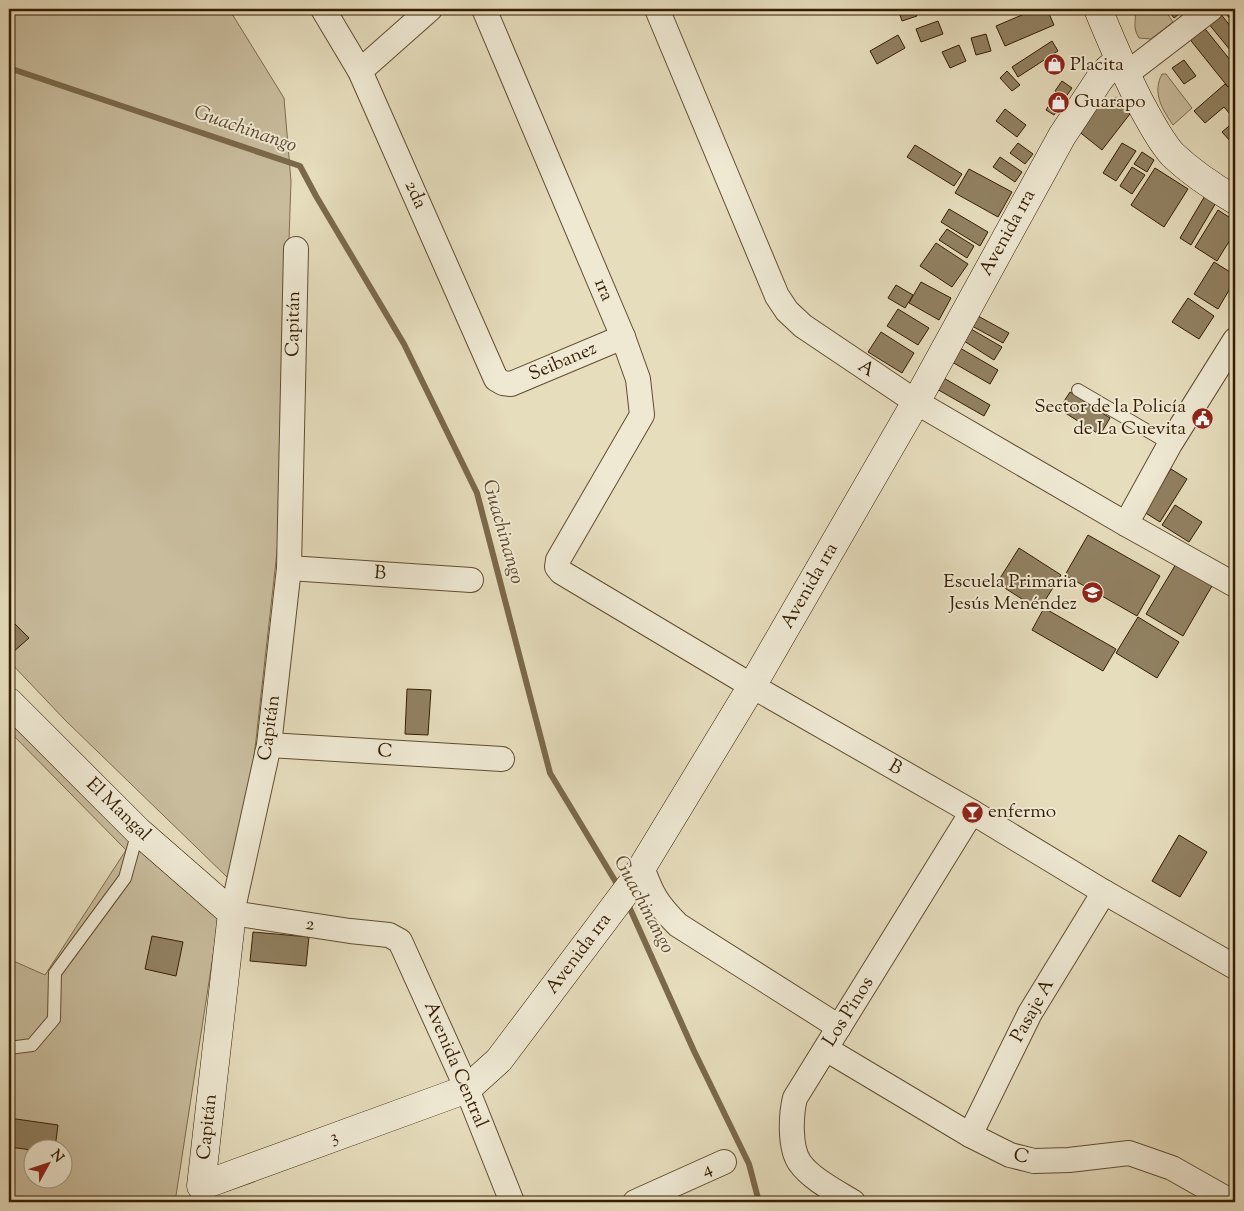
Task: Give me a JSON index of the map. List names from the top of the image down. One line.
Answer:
{"streets":{"street":["2da","Avenida 1ra","1ra","Capitán","Seibanez","A","B","C","El Mangal","2","Pasaje A","Los Pinos","Avenida Central","3","4"]},"crossings":[["2da","Seibanez"],["Avenida 1ra","A"],["Avenida 1ra","B"],["Avenida 1ra","Avenida Central"],["Avenida 1ra","3"],["1ra","Seibanez"],["1ra","B"],["Capitán","B"],["Capitán","C"],["Capitán","El Mangal"],["Capitán","2"],["Capitán","3"],["B","Pasaje A"],["B","Los Pinos"],["C","Pasaje A"],["C","Los Pinos"],["El Mangal","2"],["2","Avenida Central"],["Avenida Central","3"]],"water":["Guachinango"],"places":{"shop":["Placita","Guarapo"],"public building":["Sector de la Policía de La Cuevita"],"school or university":["Escuela Primaria Jesús Menéndez"],"bar":["enfermo"]},"north":"top right"}
